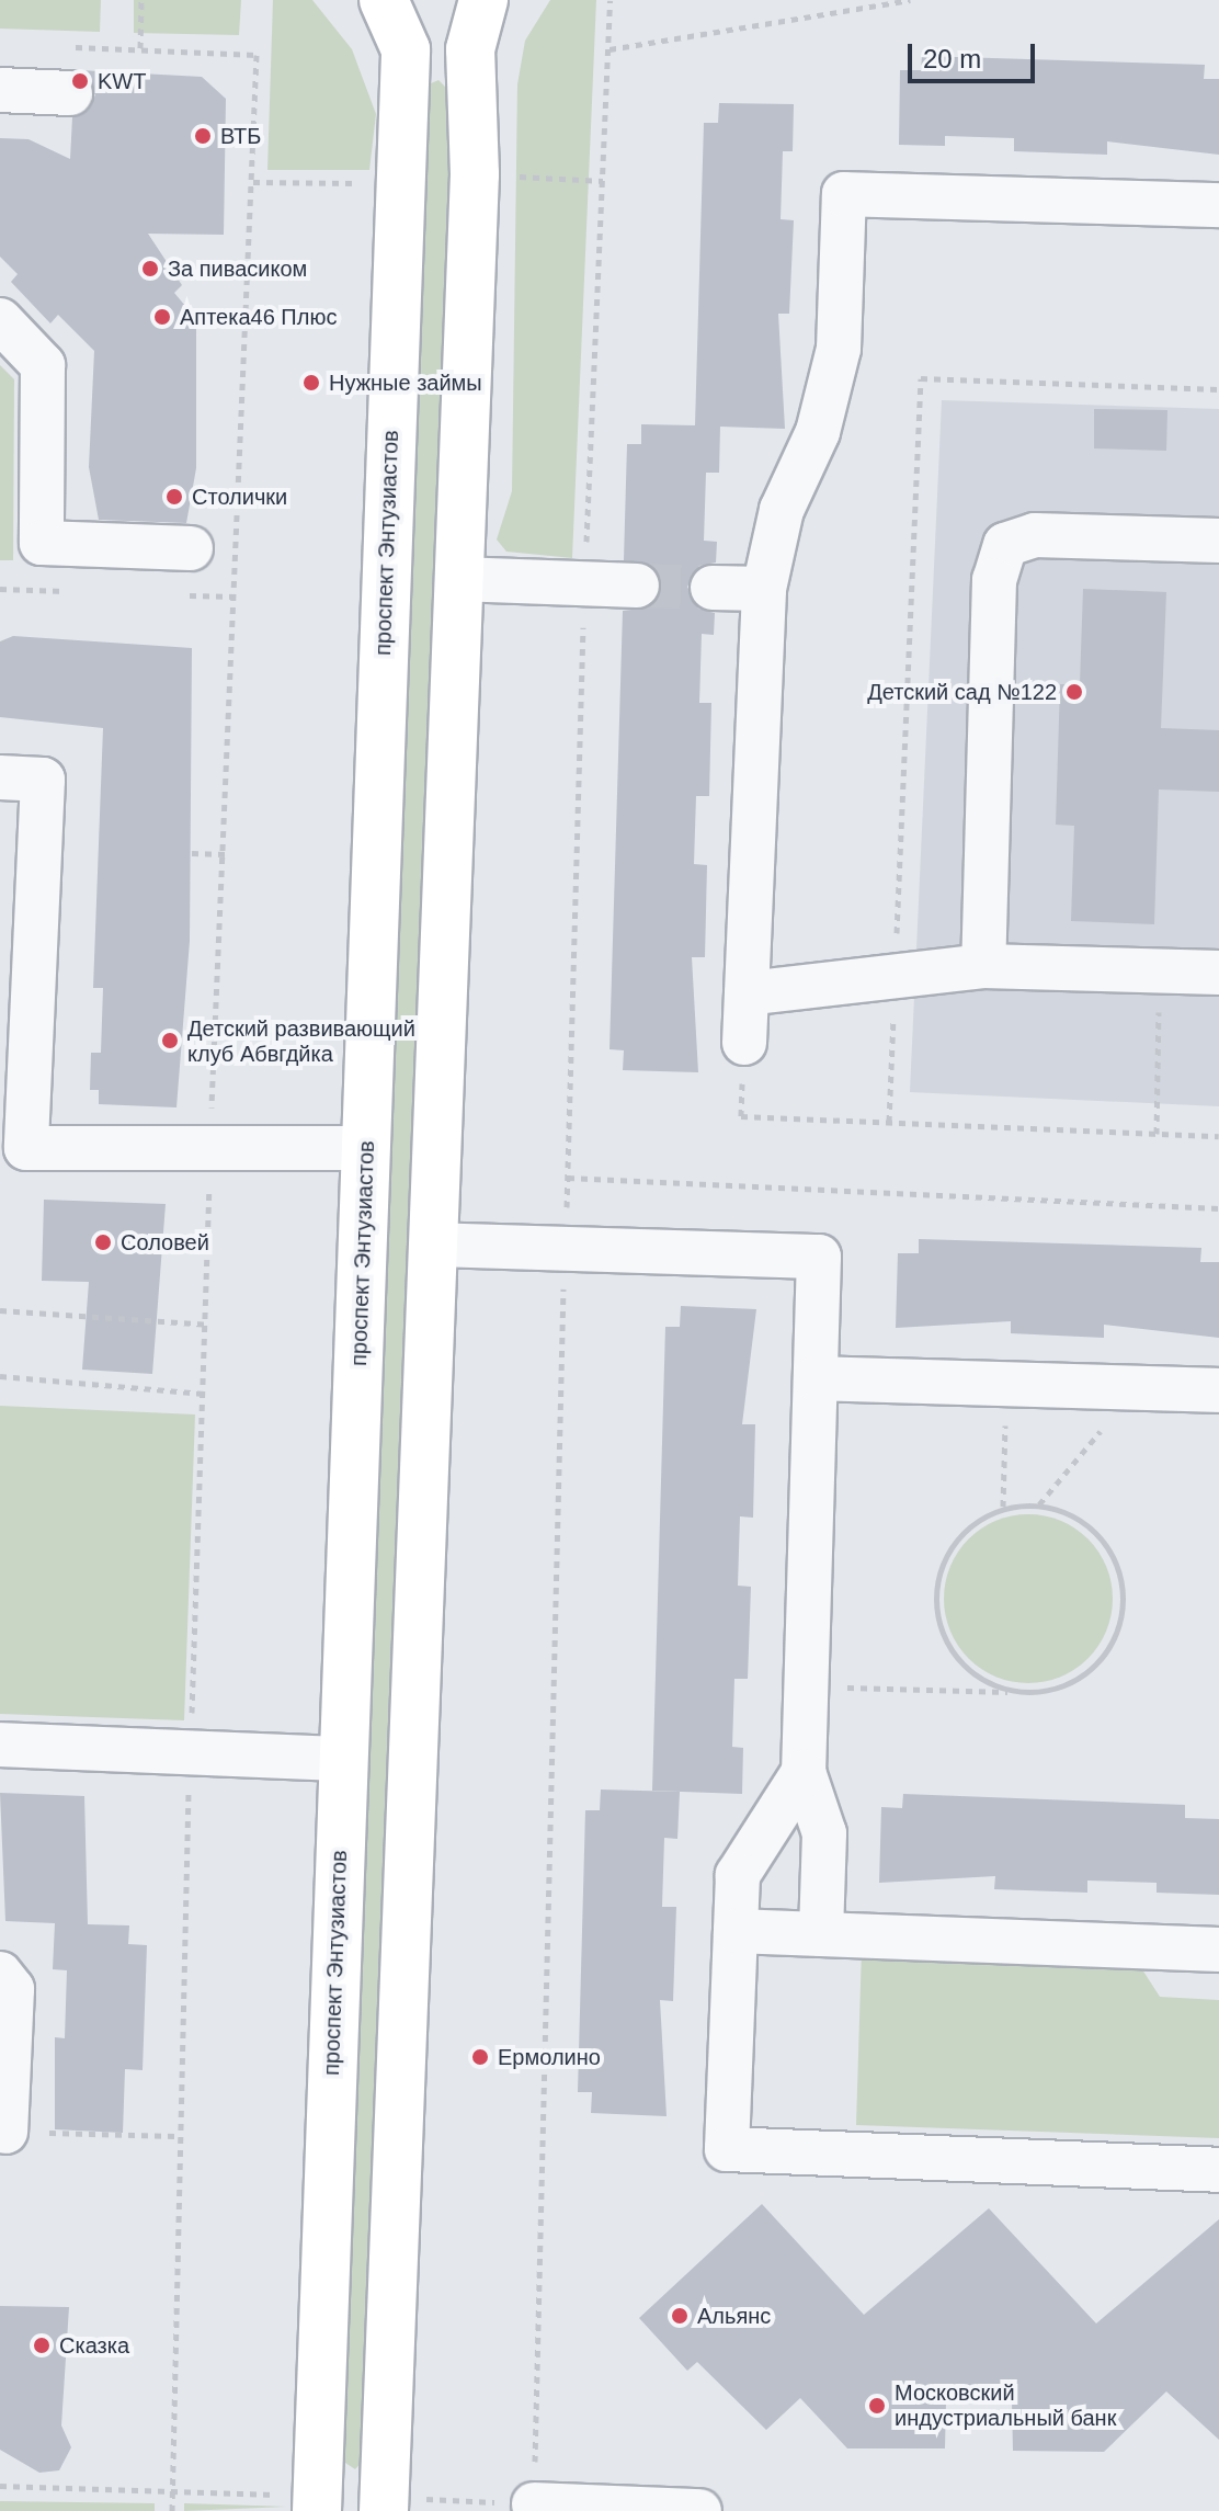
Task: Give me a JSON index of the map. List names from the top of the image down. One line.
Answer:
{"streets":{"main road":["проспект Энтузиастов"]},"places":["KWT","ВТБ","За пивасиком","Аптека46 Плюс","Нужные займы","Столички","Детский сад №122","Детский развивающий клуб Абвгдйка","Соловей","Ермолино","Альянс","Сказка","Московский индустриальный банк"],"scale_bar":"20 m"}
